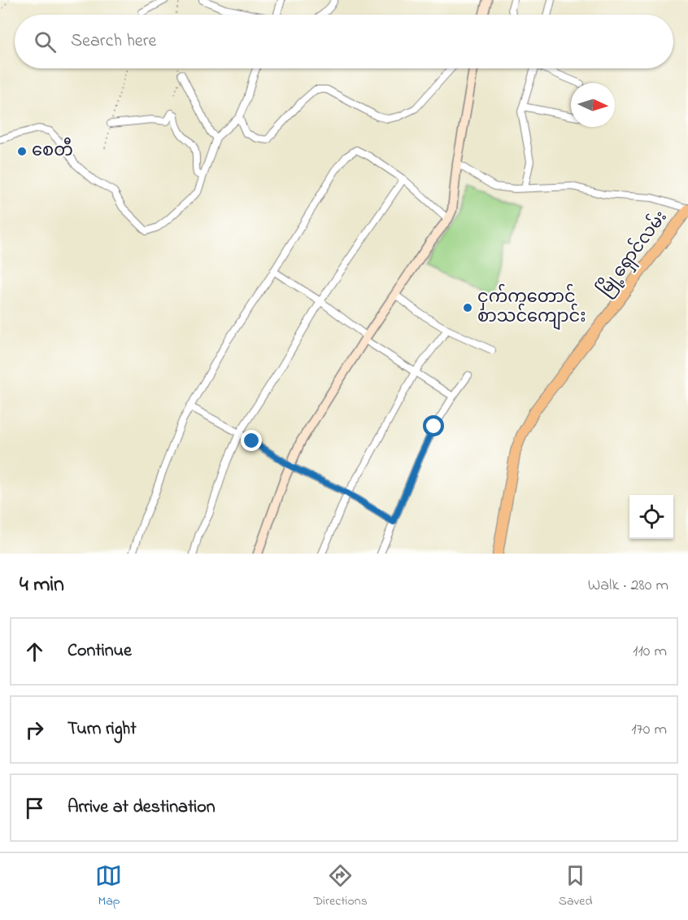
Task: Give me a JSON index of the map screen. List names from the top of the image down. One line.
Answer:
{"streets":{"main road":["မြို့ရှောင်လမ်း"]},"places":["စေတီ","ငှက်ကတောင် စာသင်ကျောင်း"],"north":"right","page":{"search":"Search here","heading":["4 min","Walk · 280 m"],"list":[["Continue","110 m"],["Turn right","170 m"],"Arrive at destination"],"nav":["Map","Directions","Saved"]}}
